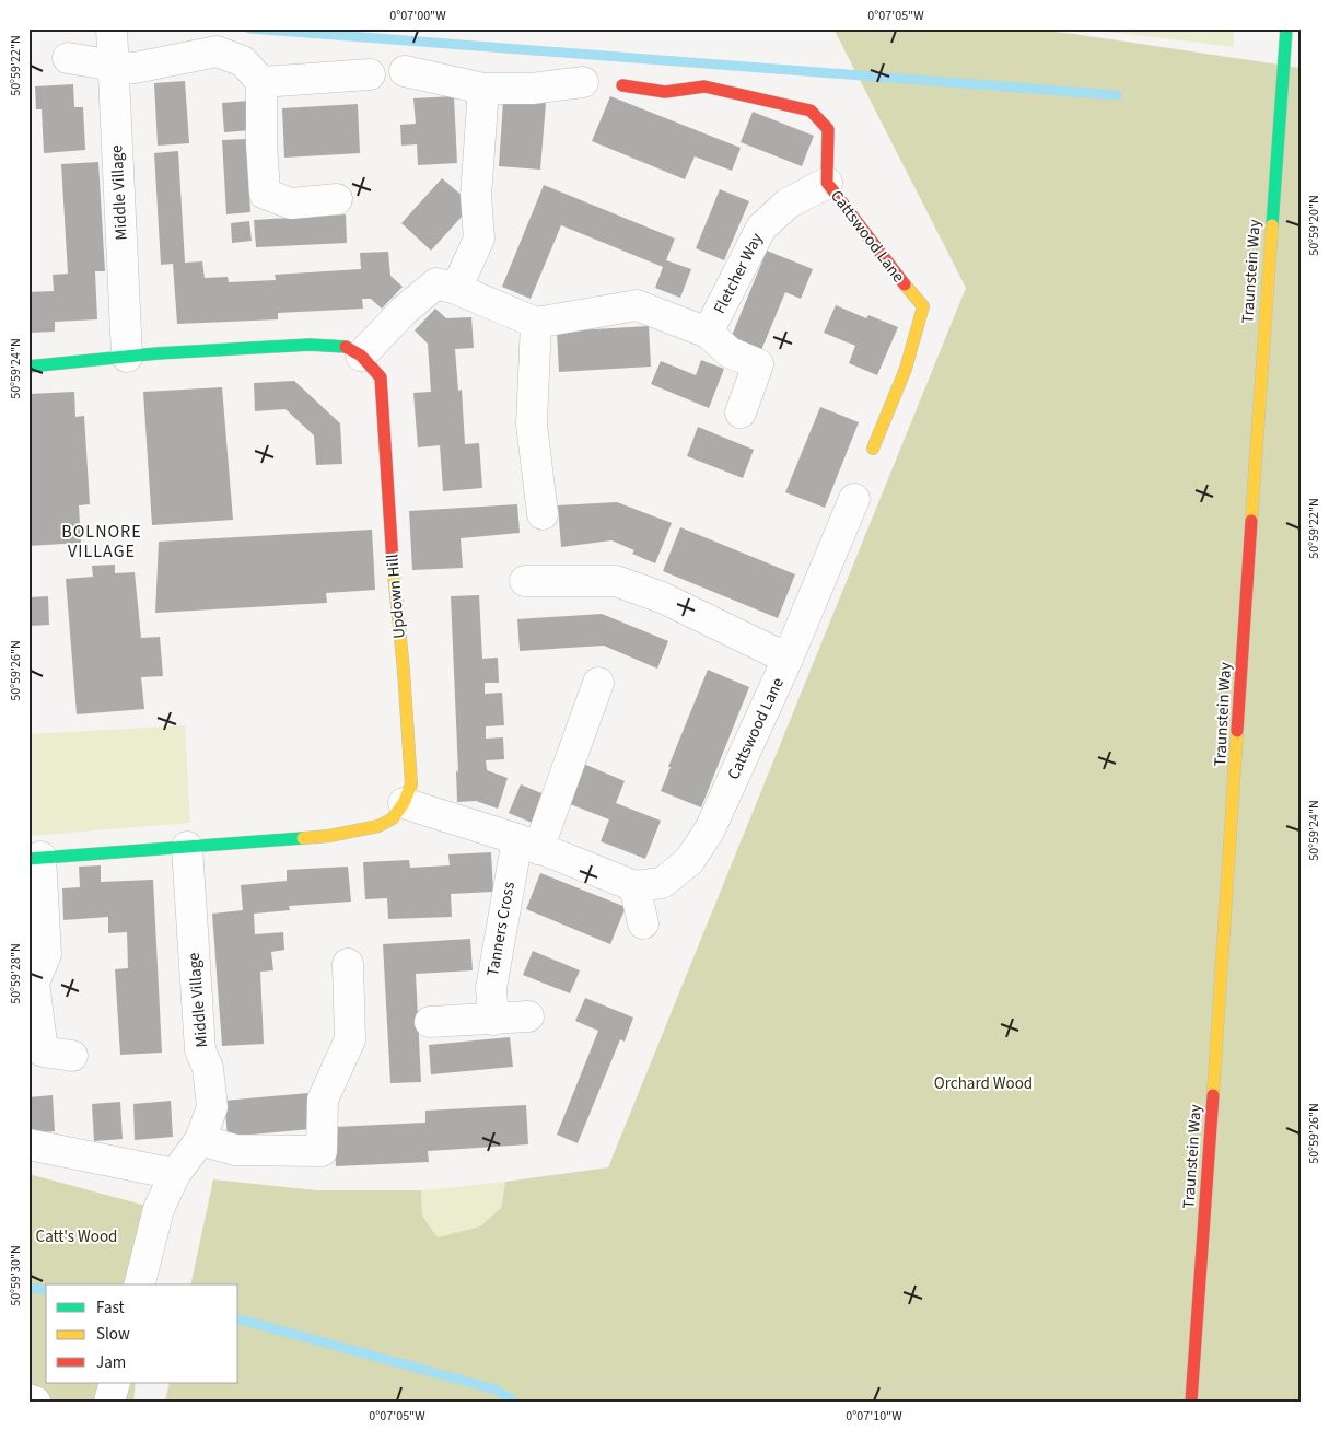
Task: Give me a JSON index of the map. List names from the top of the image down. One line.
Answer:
{"streets":{"main road":["Cattswood Lane","Traunstein Way","Updown Hill"],"street":["Middle Village","Fletcher Way","Tanners Cross"]},"crossings":[["Middle Village","Updown Hill"],["Cattswood Lane","Fletcher Way"]],"districts":["BOLNORE VILLAGE"],"parks":["Orchard Wood","Catt's Wood"],"legend":["Fast","Slow","Jam"],"coordinates":["0°07'00\"W","0°07'05\"W","50°59'22\"N","50°59'20\"N","50°59'24\"N","50°59'26\"N","50°59'28\"N","50°59'30\"N","0°07'10\"W"]}
